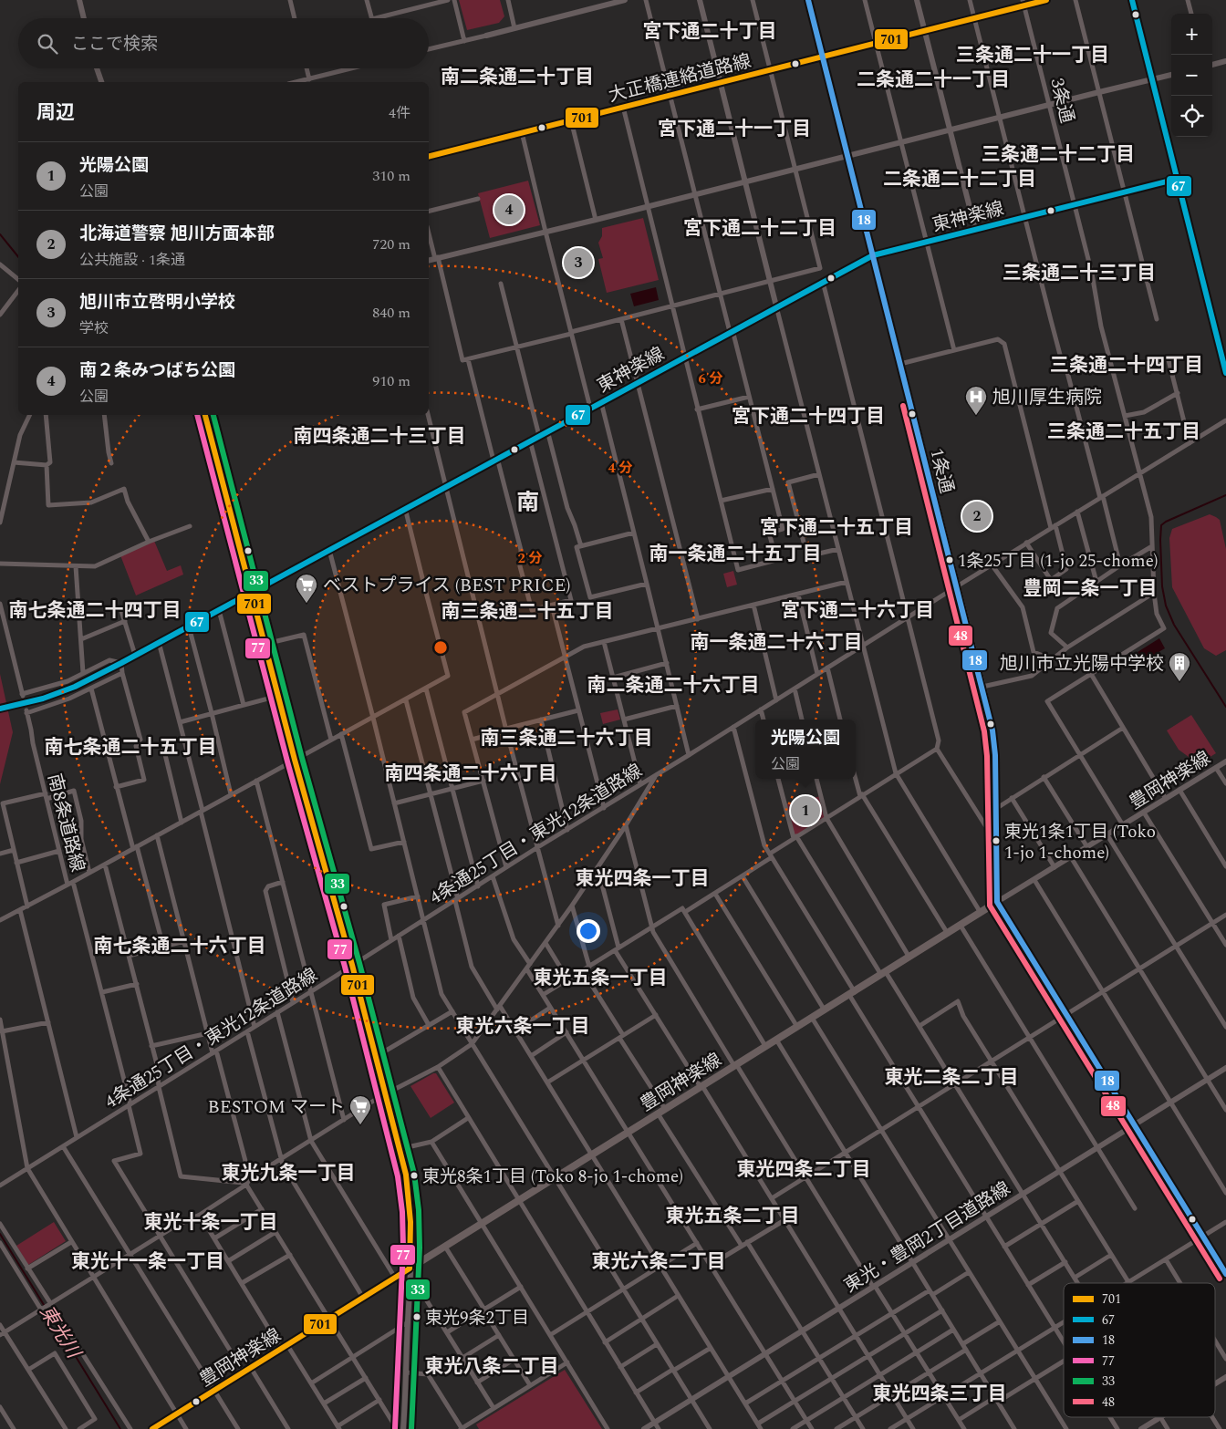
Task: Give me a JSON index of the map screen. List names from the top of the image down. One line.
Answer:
{"streets":{"main road":["1条通","豊岡神楽線"],"street":["大正橋連絡道路線","3条通","東神楽線","南8条道路線","4条通25丁目・東光12条道路線","東光・豊岡2丁目道路線"]},"crossings":[["大正橋連絡道路線","3条通"],["大正橋連絡道路線","1条通"],["3条通","東神楽線"],["3条通","4条通25丁目・東光12条道路線"],["東神楽線","1条通"],["1条通","豊岡神楽線"],["1条通","4条通25丁目・東光12条道路線"],["南8条道路線","4条通25丁目・東光12条道路線"]],"districts":["宮下通二十丁目","三条通二十一丁目","南二条通二十丁目","二条通二十一丁目","宮下通二十一丁目","三条通二十二丁目","二条通二十二丁目","宮下通二十二丁目","三条通二十三丁目","三条通二十四丁目","宮下通二十四丁目","三条通二十五丁目","南四条通二十三丁目","南","宮下通二十五丁目","南一条通二十五丁目","豊岡二条一丁目","南七条通二十四丁目","宮下通二十六丁目","南三条通二十五丁目","南一条通二十六丁目","南二条通二十六丁目","南三条通二十六丁目","南七条通二十五丁目","南四条通二十六丁目","東光四条一丁目","南七条通二十六丁目","東光五条一丁目","東光六条一丁目","東光二条二丁目","東光四条二丁目","東光九条一丁目","東光五条二丁目","東光十条一丁目","東光十一条一丁目","東光六条二丁目","東光八条二丁目","東光四条三丁目"],"water":["東光川"],"places":{"hospital":["旭川厚生病院"],"other":["1条25丁目 (1-jo 25-chome)","東光1条1丁目 (Toko 1-jo 1-chome)","東光8条1丁目 (Toko 8-jo 1-chome)","東光9条2丁目"],"supermarket":["ベストプライス (BEST PRICE)","BESTOM マート"],"building":["旭川市立光陽中学校"]},"lines":["transit line 701","transit line 67","transit line 18","transit line 48","transit line 77","transit line 33"],"legend":["701","67","18","77","33","48"],"page":{"map_buttons":["+","−"],"search":"ここで検索","heading":["周辺","4件"],"list":[{"mark":"1","name":"光陽公園","note":"公園","value":"310 m"},{"mark":"2","name":"北海道警察 旭川方面本部","note":"公共施設 · 1条通","value":"720 m"},{"mark":"3","name":"旭川市立啓明小学校","note":"学校","value":"840 m"},{"mark":"4","name":"南２条みつばち公園","note":"公園","value":"910 m"}],"pins":["4","3","2","1"],"popup":["光陽公園","公園"]},"rings":["6 分","4 分","2 分"]}
